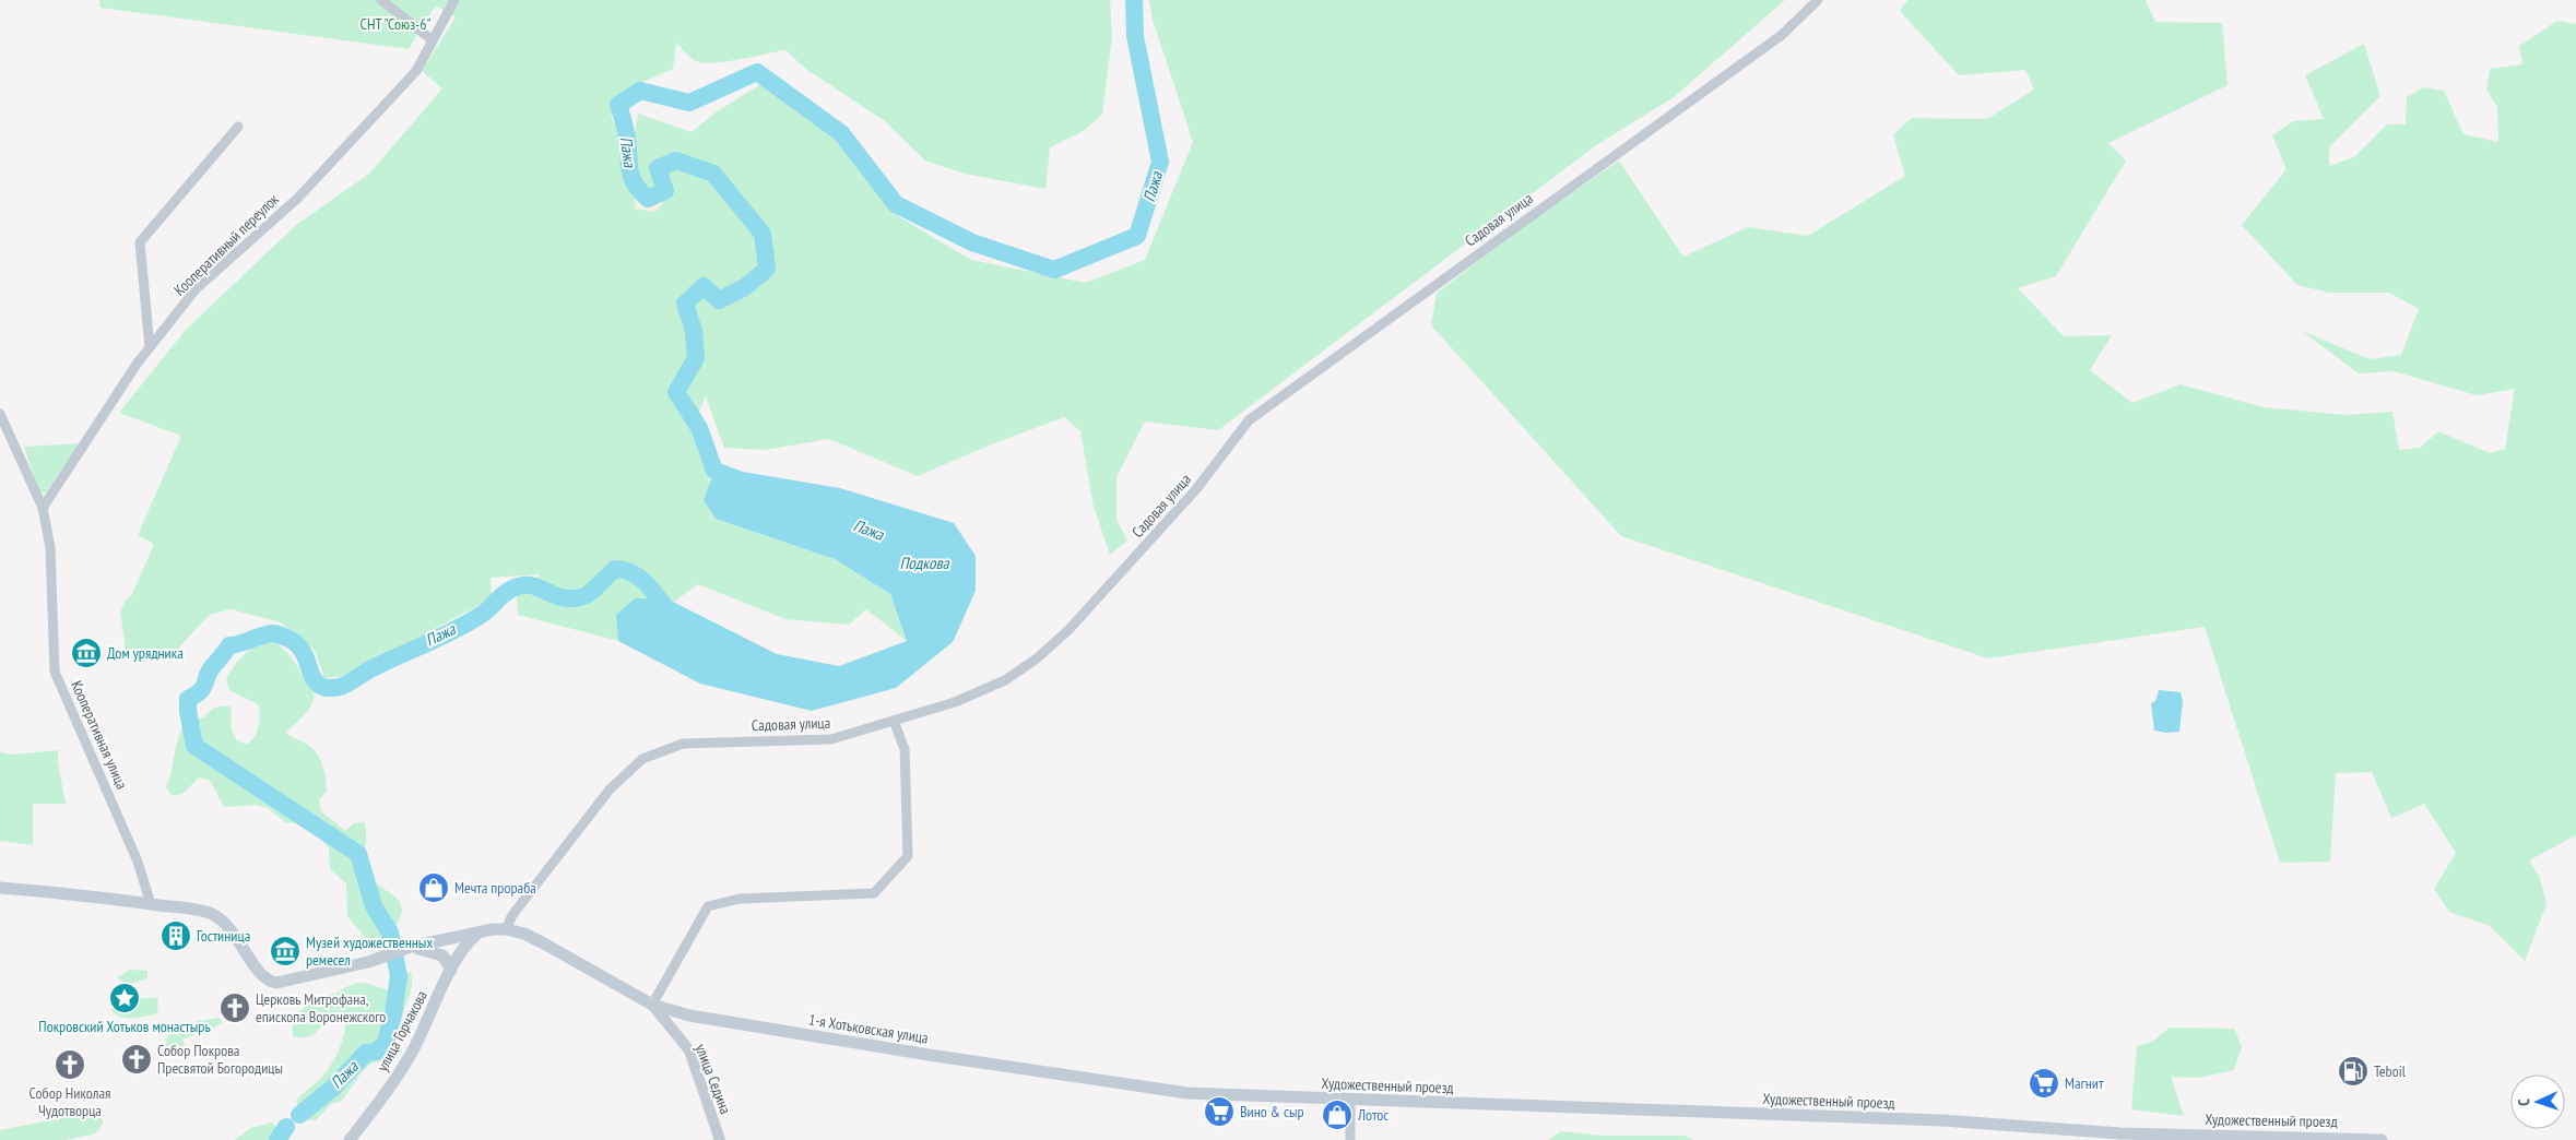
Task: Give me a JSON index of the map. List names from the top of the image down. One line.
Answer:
{"streets":{"main road":["1-я Хотьковская улица","улица Горчакова","Художественный проезд"],"street":["Садовая улица","Кооперативный переулок","Кооперативная улица","улица Седина"]},"crossings":[["Садовая улица","1-я Хотьковская улица"],["Кооперативный переулок","Кооперативная улица"],["1-я Хотьковская улица","улица Горчакова"],["1-я Хотьковская улица","улица Седина"],["1-я Хотьковская улица","Художественный проезд"]],"water":["Пажа","Подкова"],"parks":["СНТ \"Союз-6\""],"places":{"museum":["Дом урядника","Музей художественных ремесел"],"shop":["Мечта прораба","Лотос"],"building":["Гостиница"],"place":["Покровский Хотьков монастырь"],"church":["Церковь Митрофана, епископа Воронежского","Собор Покрова Пресвятой Богородицы","Собор Николая Чудотворца"],"fuel station":["Teboil"],"supermarket":["Магнит","Вино & сыр"]},"north":"left"}
